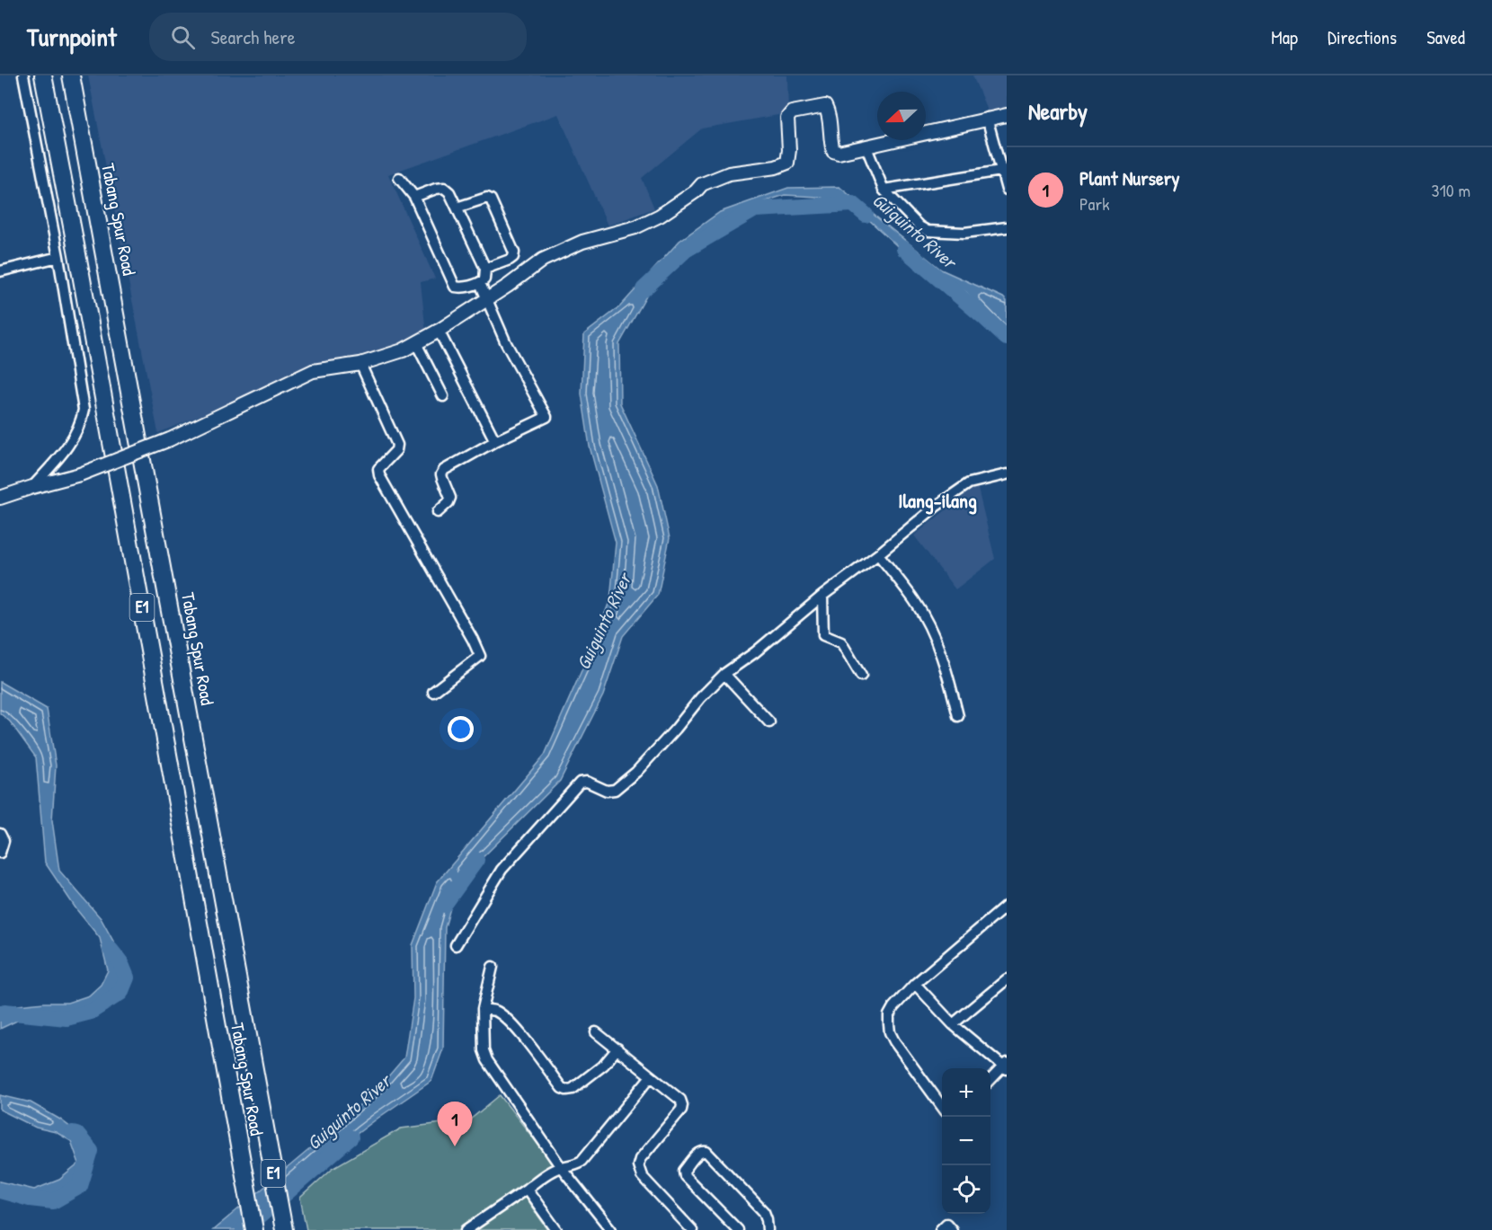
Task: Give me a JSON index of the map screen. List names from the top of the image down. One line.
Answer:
{"streets":{"highway":["Tabang Spur Road","E1"]},"districts":["Ilang-ilang"],"water":["Guiguinto River"],"north":"left","page":{"header":"Turnpoint","search":"Search here","nav":["Map","Directions","Saved"],"heading":"Nearby","list":[{"mark":"1","name":"Plant Nursery","note":"Park","value":"310 m"}],"map_buttons":["+","−"],"pins":"1"}}
